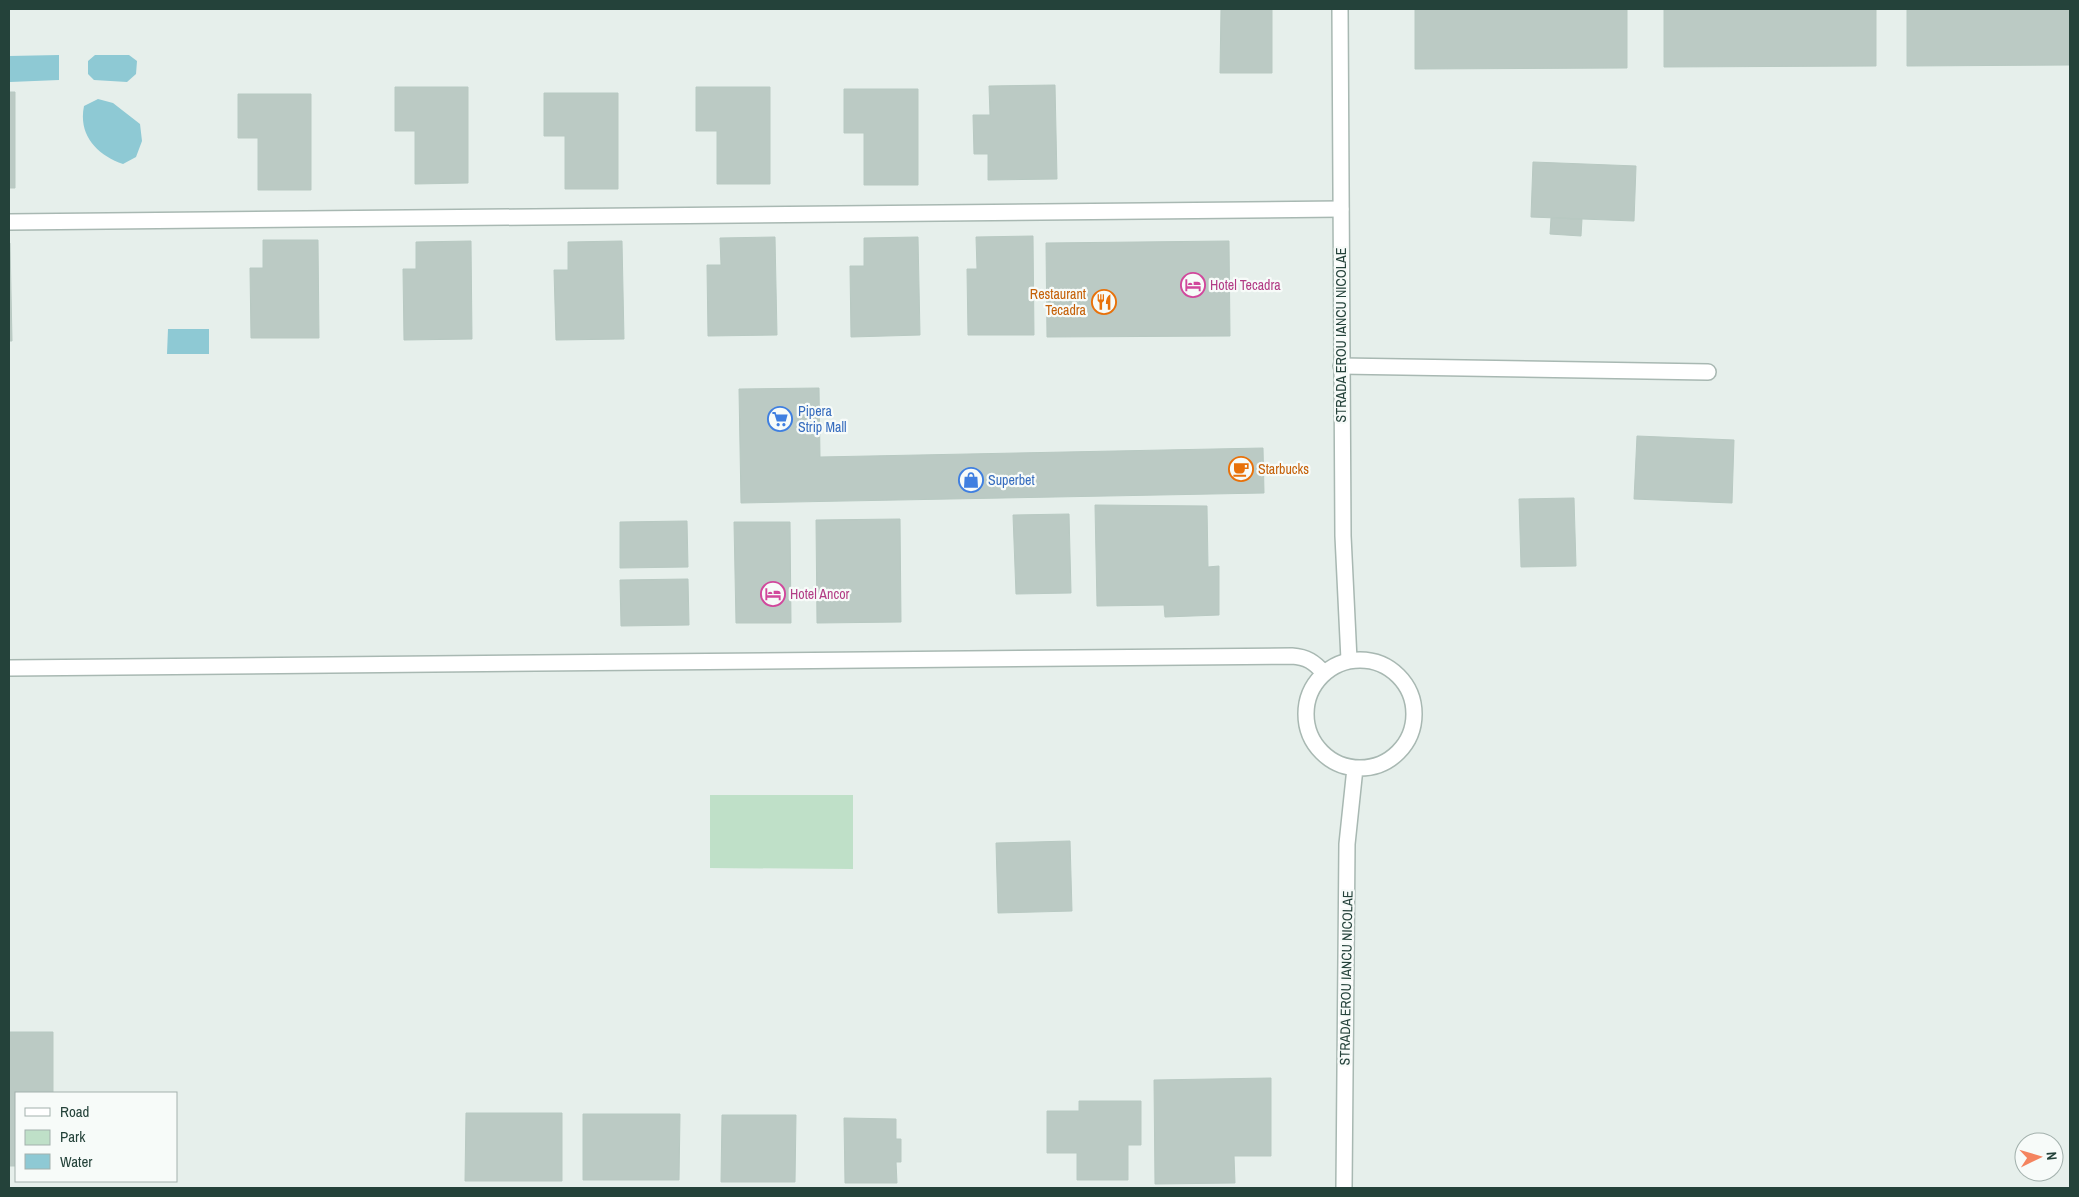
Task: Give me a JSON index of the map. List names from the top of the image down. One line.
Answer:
{"streets":{"street":["STRADA EROU IANCU NICOLAE"]},"places":{"hotel":["Hotel Tecadra","Hotel Ancor"],"restaurant":["Restaurant Tecadra"],"supermarket":["Pipera Strip Mall"],"cafe":["Starbucks"],"shop":["Superbet"]},"legend":["Road","Park","Water"],"north":"right"}
